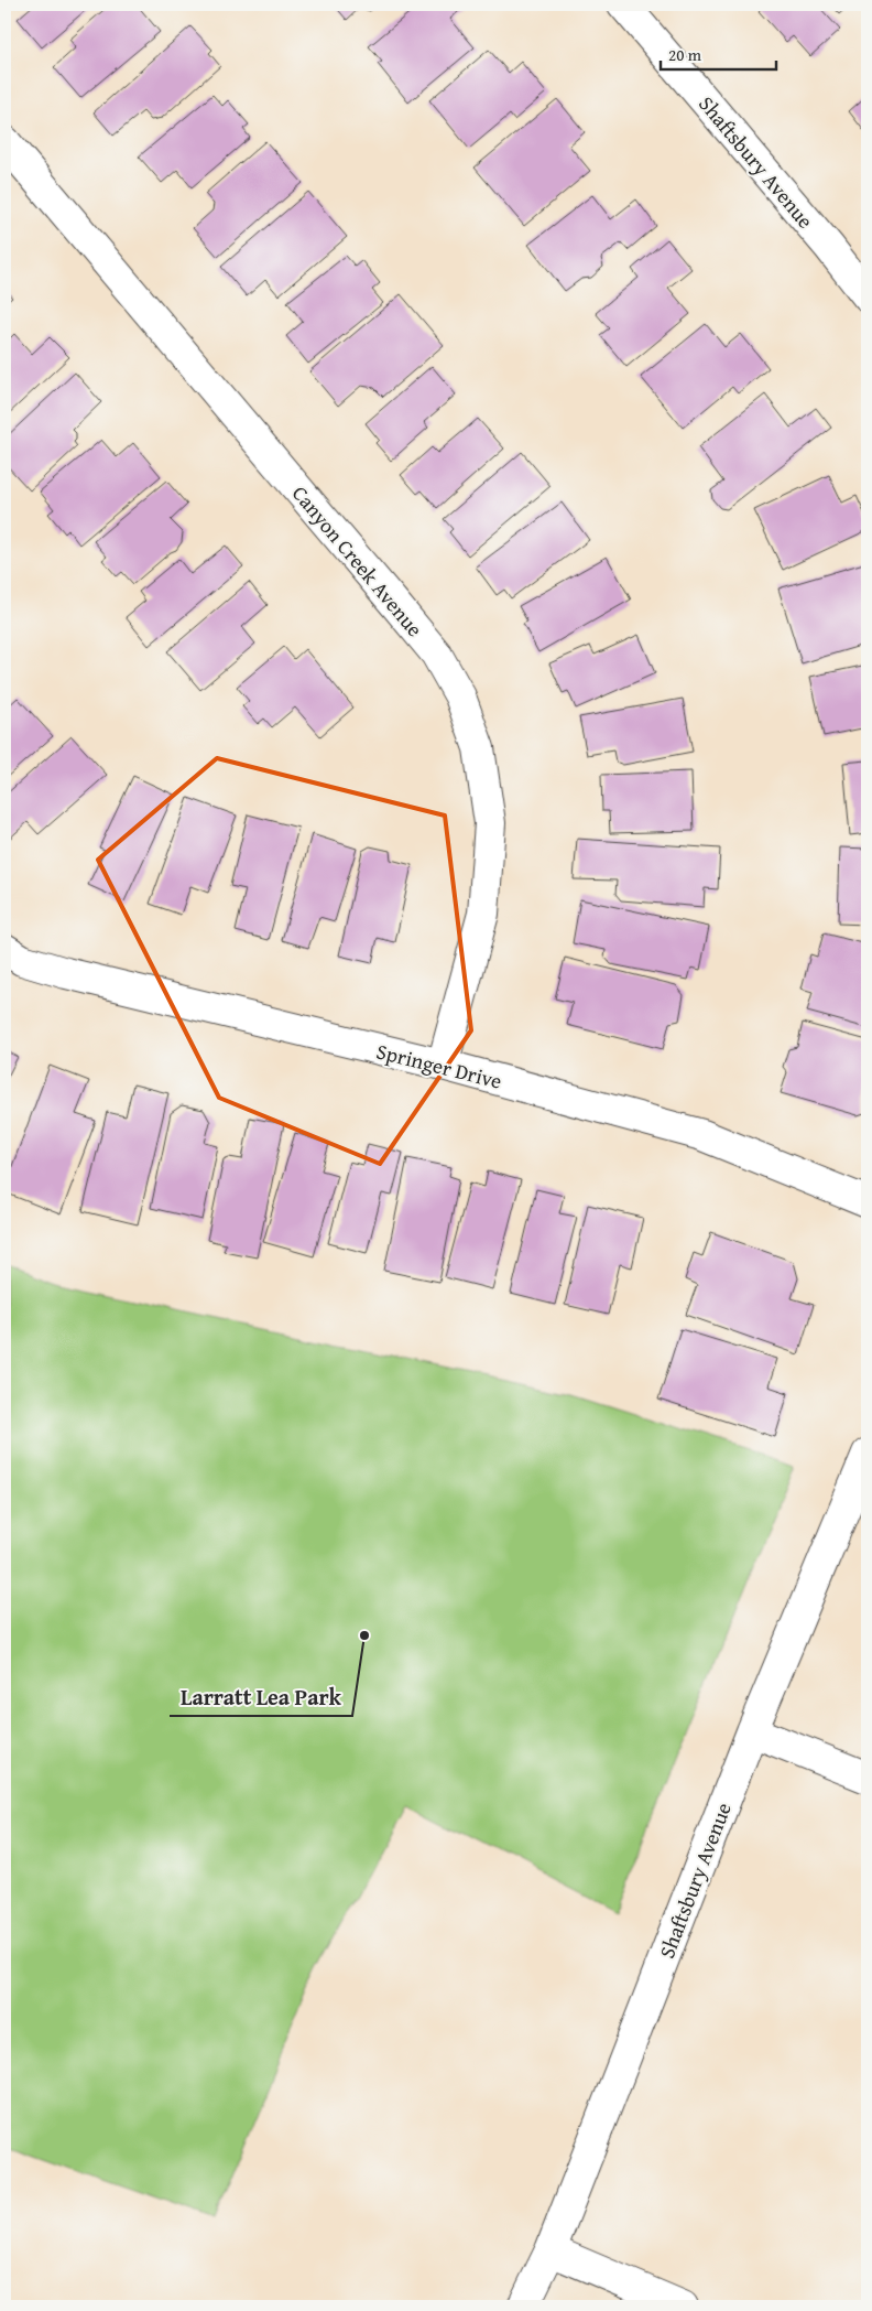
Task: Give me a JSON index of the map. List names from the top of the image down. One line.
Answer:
{"streets":{"street":["Shaftsbury Avenue","Canyon Creek Avenue","Springer Drive"]},"crossings":[["Canyon Creek Avenue","Springer Drive"]],"places":["Larratt Lea Park"],"scale_bar":"20 m"}
